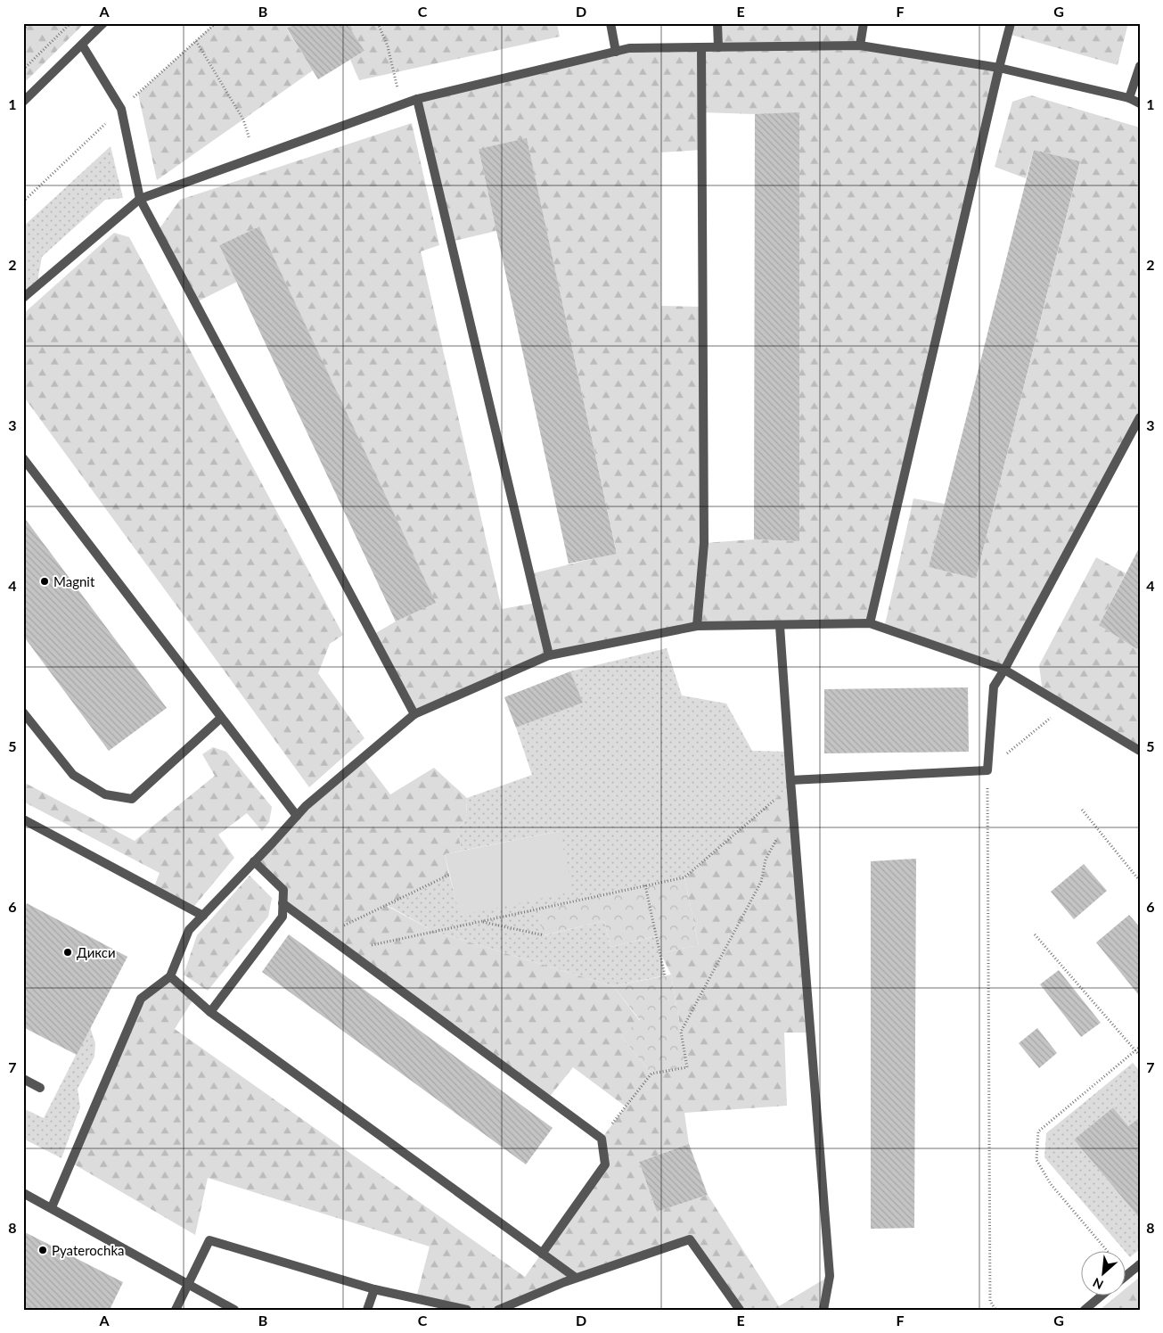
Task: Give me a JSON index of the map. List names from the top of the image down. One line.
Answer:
{"places":["Magnit","Дикси","Pyaterochka"],"north":"bottom left","grid":{"columns":["A","B","C","D","E","F","G"],"rows":["1","2","3","4","5","6","7","8"]}}
